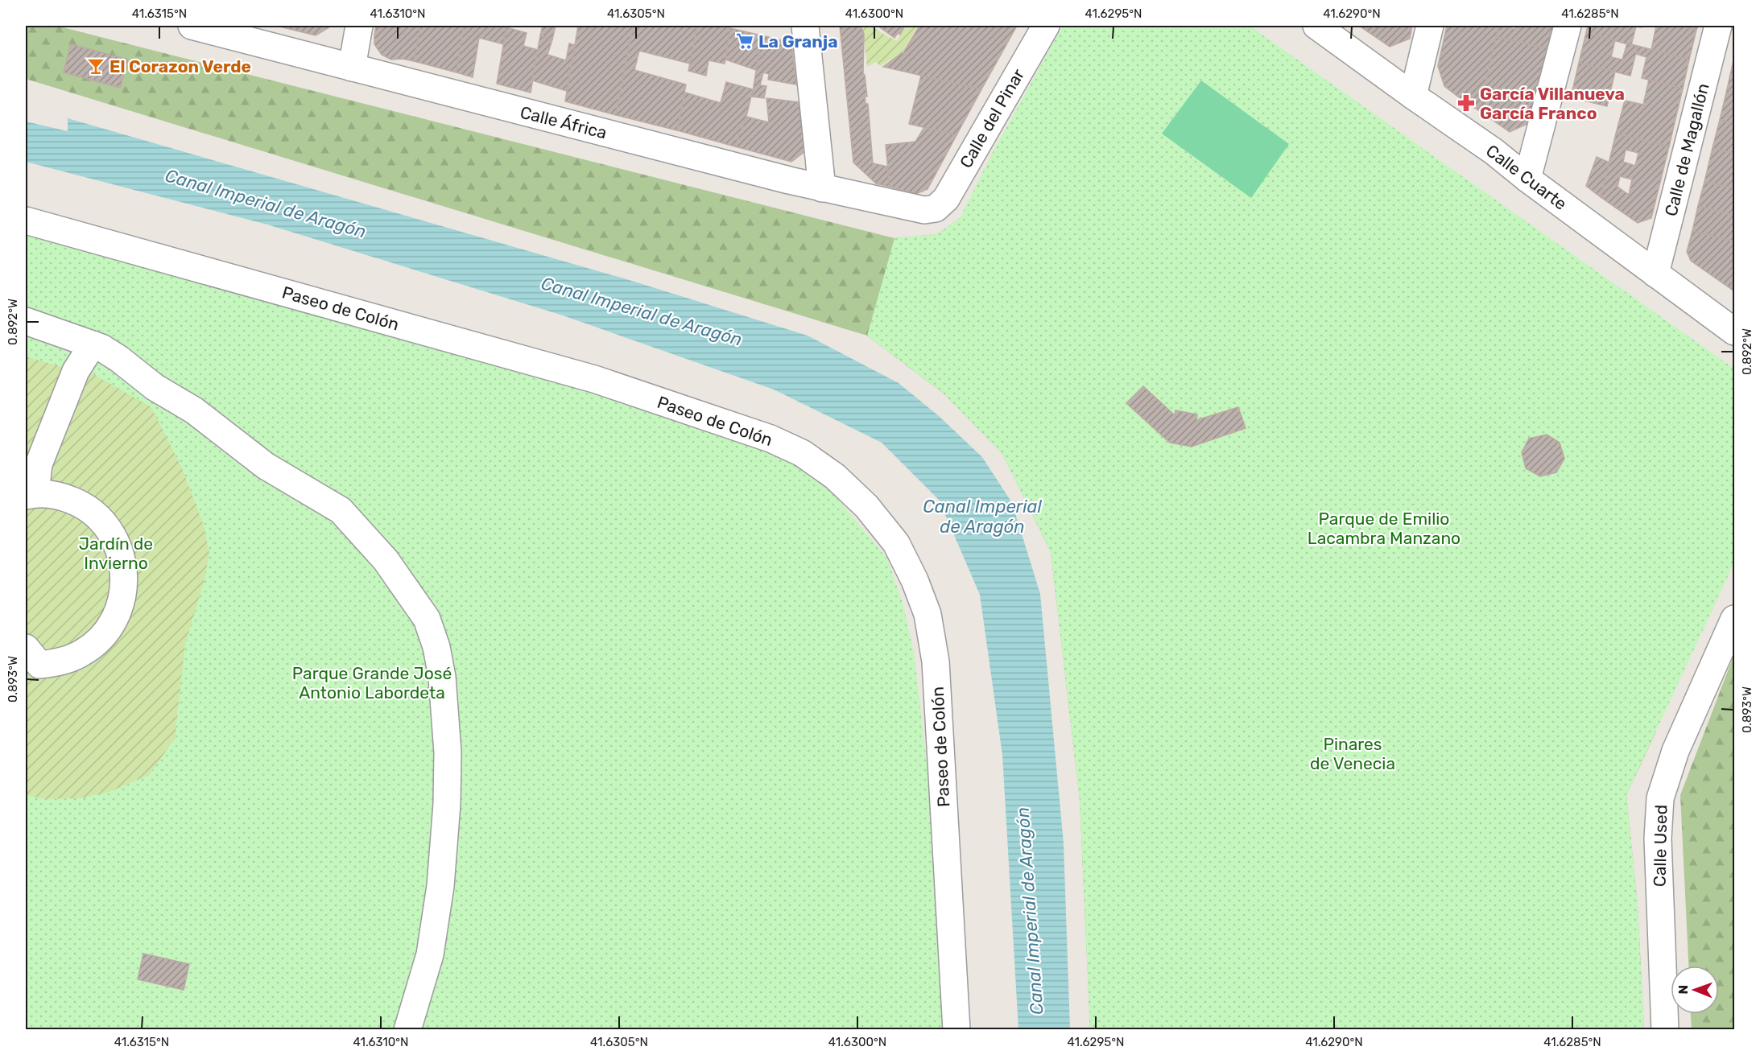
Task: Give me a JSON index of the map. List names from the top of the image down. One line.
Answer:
{"streets":{"street":["Calle del Pinar","Calle África","Calle de Magallón","Calle Cuarte","Paseo de Colón","Calle Used"]},"crossings":[["Calle del Pinar","Calle África"],["Calle de Magallón","Calle Cuarte"]],"water":["Canal Imperial de Aragón"],"parks":["Parque de Emilio Lacambra Manzano","Jardín de Invierno","Parque Grande José Antonio Labordeta","Pinares de Venecia"],"places":{"supermarket":["La Granja"],"bar":["El Corazon Verde"],"pharmacy":["García Villanueva García Franco"]},"north":"left","coordinates":["41.6315°N","41.6310°N","41.6305°N","41.6300°N","41.6295°N","41.6290°N","41.6285°N","0.892°W","0.893°W"]}
